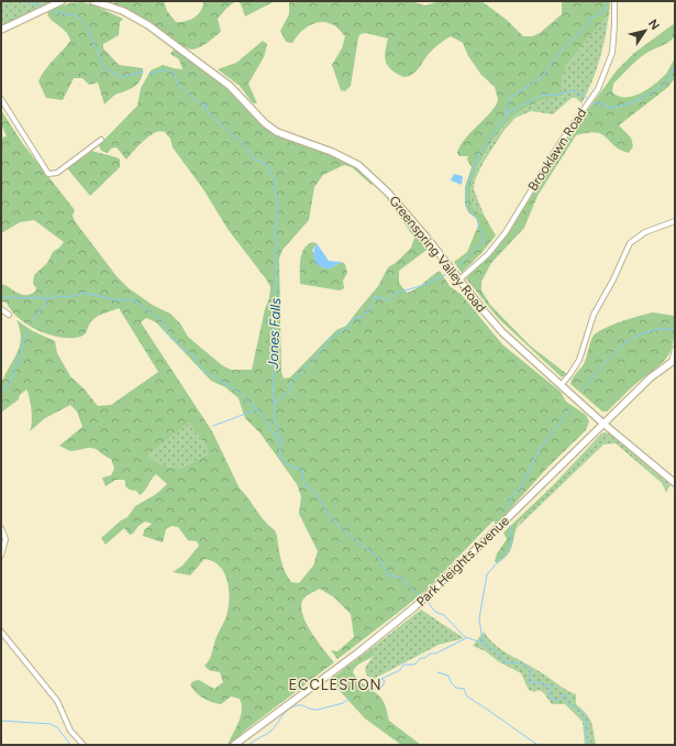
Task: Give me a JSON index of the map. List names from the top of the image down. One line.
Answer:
{"streets":{"main road":["Greenspring Valley Road","Park Heights Avenue"],"street":["Brooklawn Road"]},"crossings":[["Brooklawn Road","Greenspring Valley Road"],["Greenspring Valley Road","Park Heights Avenue"]],"districts":["ECCLESTON"],"water":["Jones Falls"],"north":"top right"}
